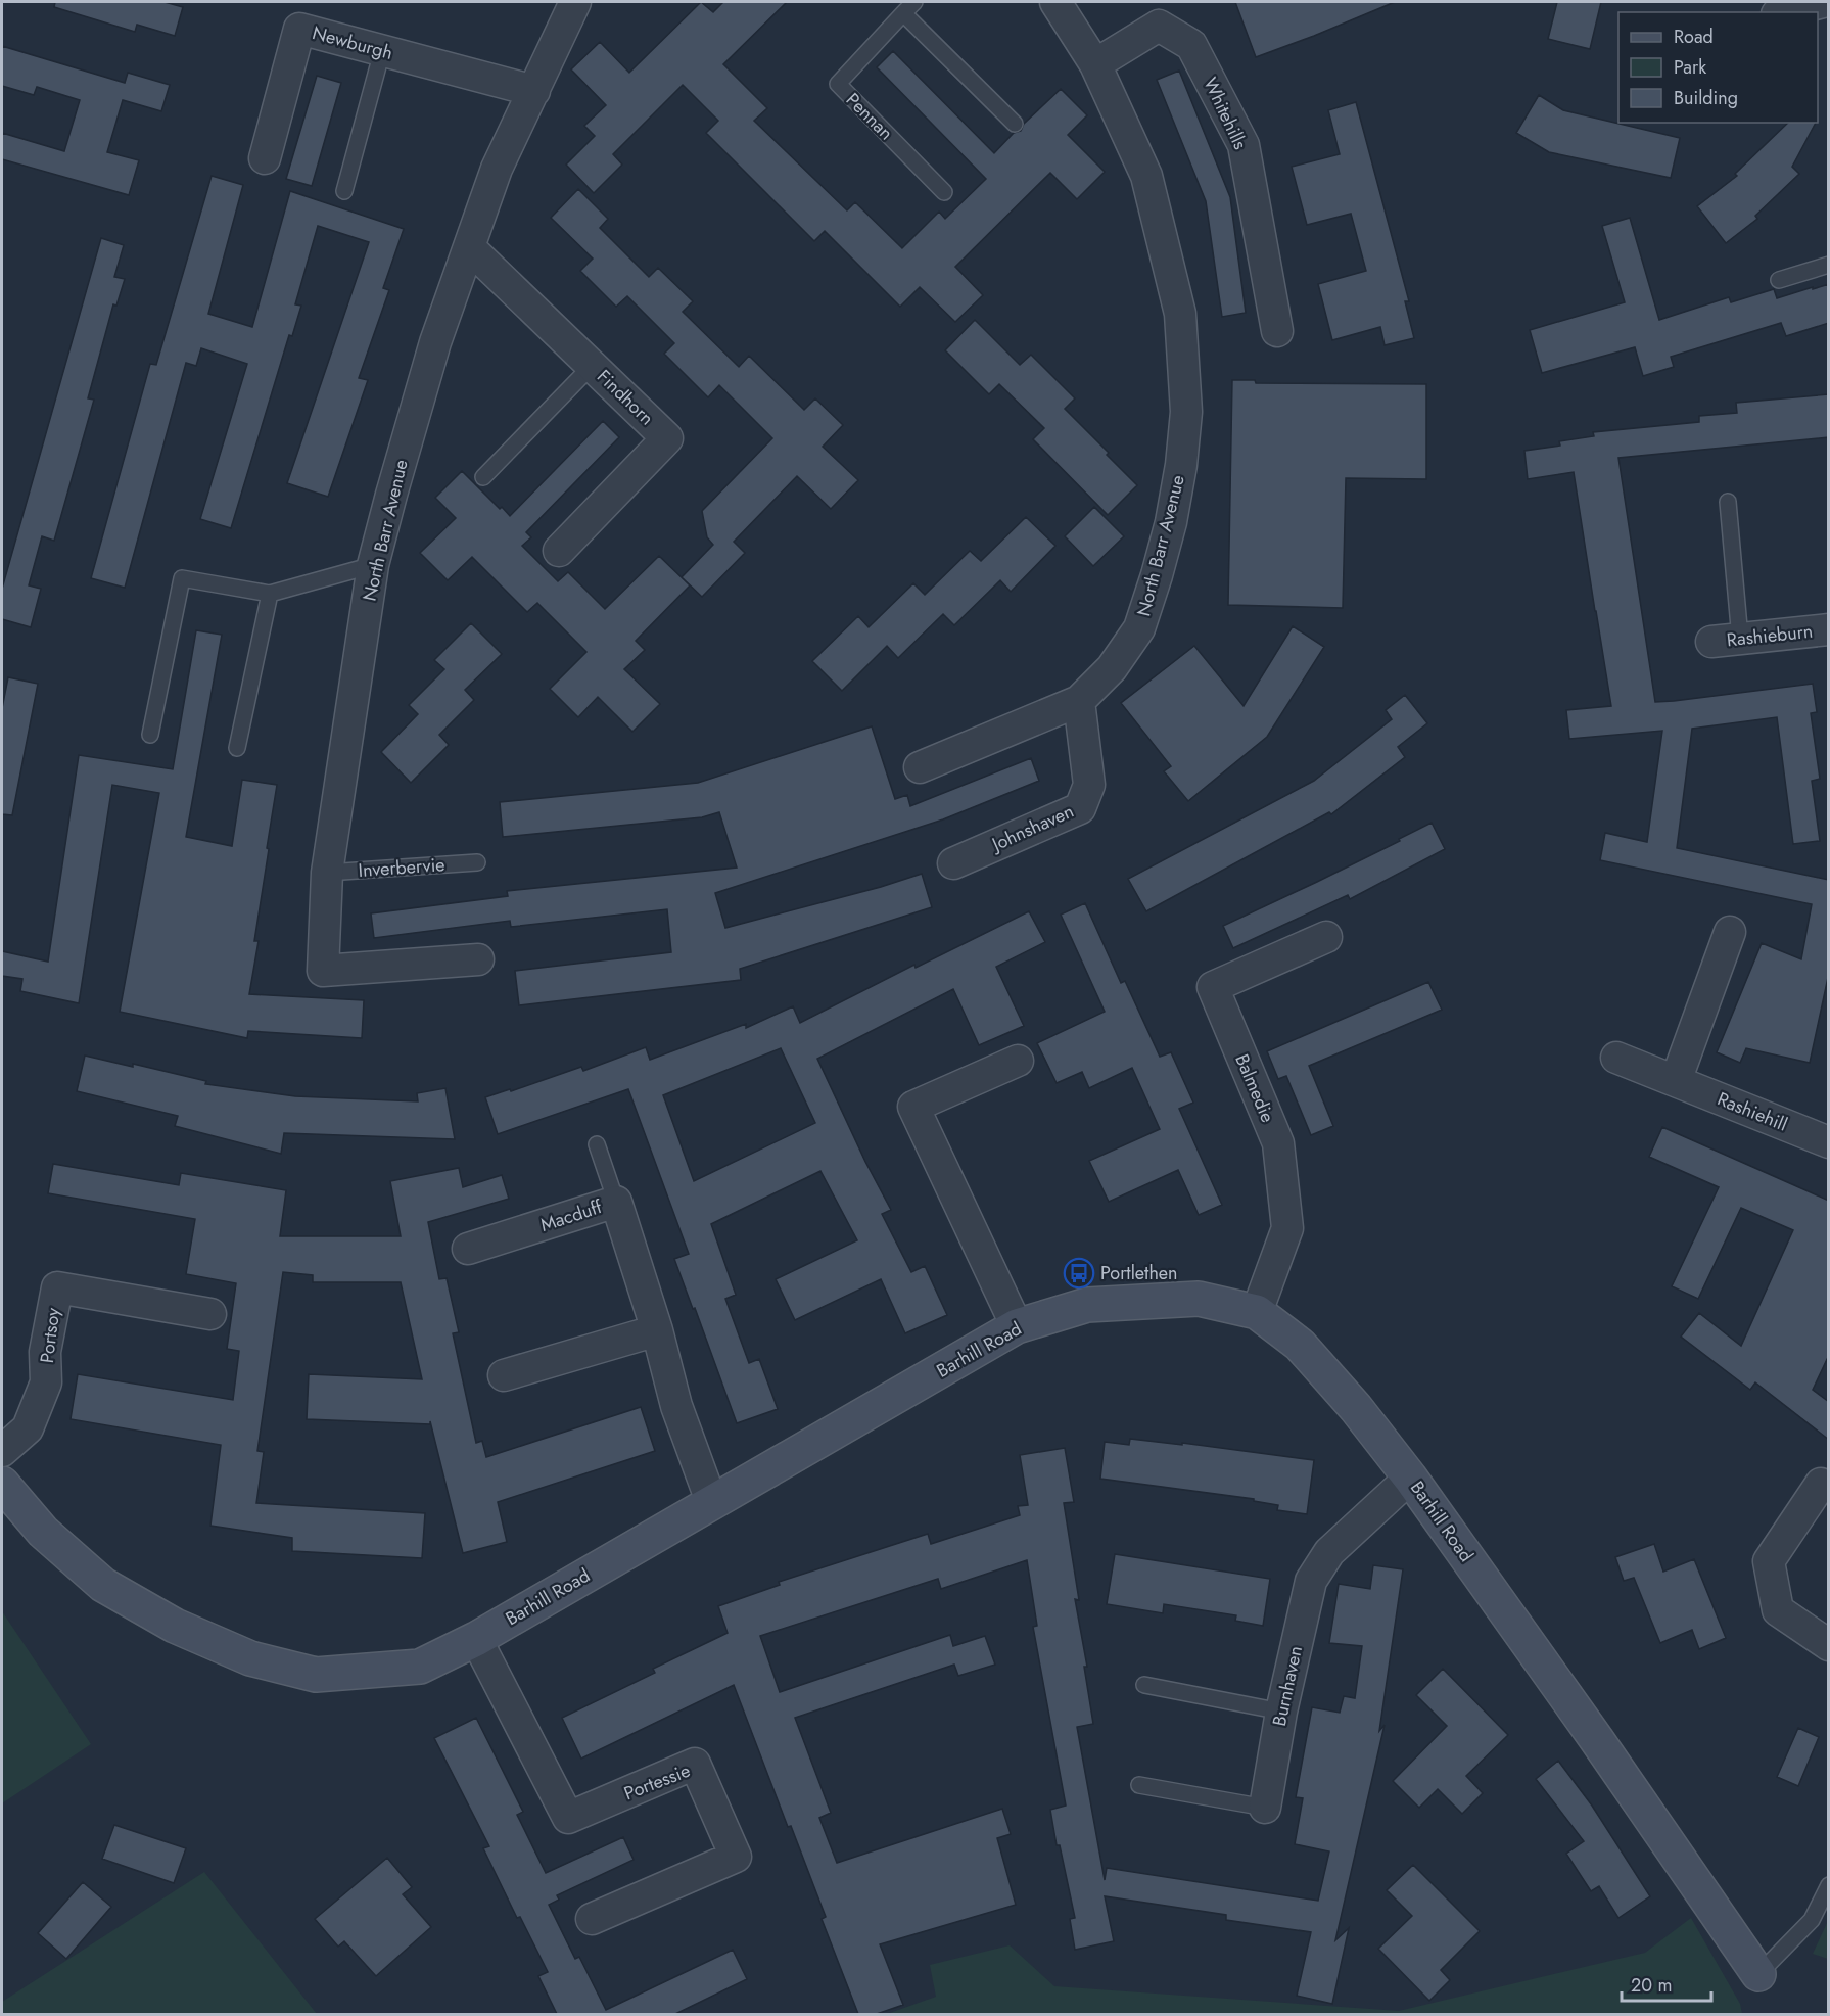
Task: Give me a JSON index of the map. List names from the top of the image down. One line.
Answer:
{"streets":{"street":["Newburgh","Whitehills","Findhorn","North Barr Avenue","Rashieburn","Johnshaven","Balmedie","Rashiehill","Macduff","Portsoy","Barhill Road","Burnhaven","Portessie"],"lane":["Pennan","Inverbervie"]},"crossings":[["Newburgh","North Barr Avenue"],["Whitehills","North Barr Avenue"],["Findhorn","North Barr Avenue"],["North Barr Avenue","Johnshaven"],["North Barr Avenue","Inverbervie"],["Balmedie","Barhill Road"],["Macduff","Barhill Road"],["Barhill Road","Burnhaven"],["Barhill Road","Portessie"]],"places":{"bus stop":["Portlethen"]},"legend":["Road","Park","Building"],"scale_bar":"20 m"}
